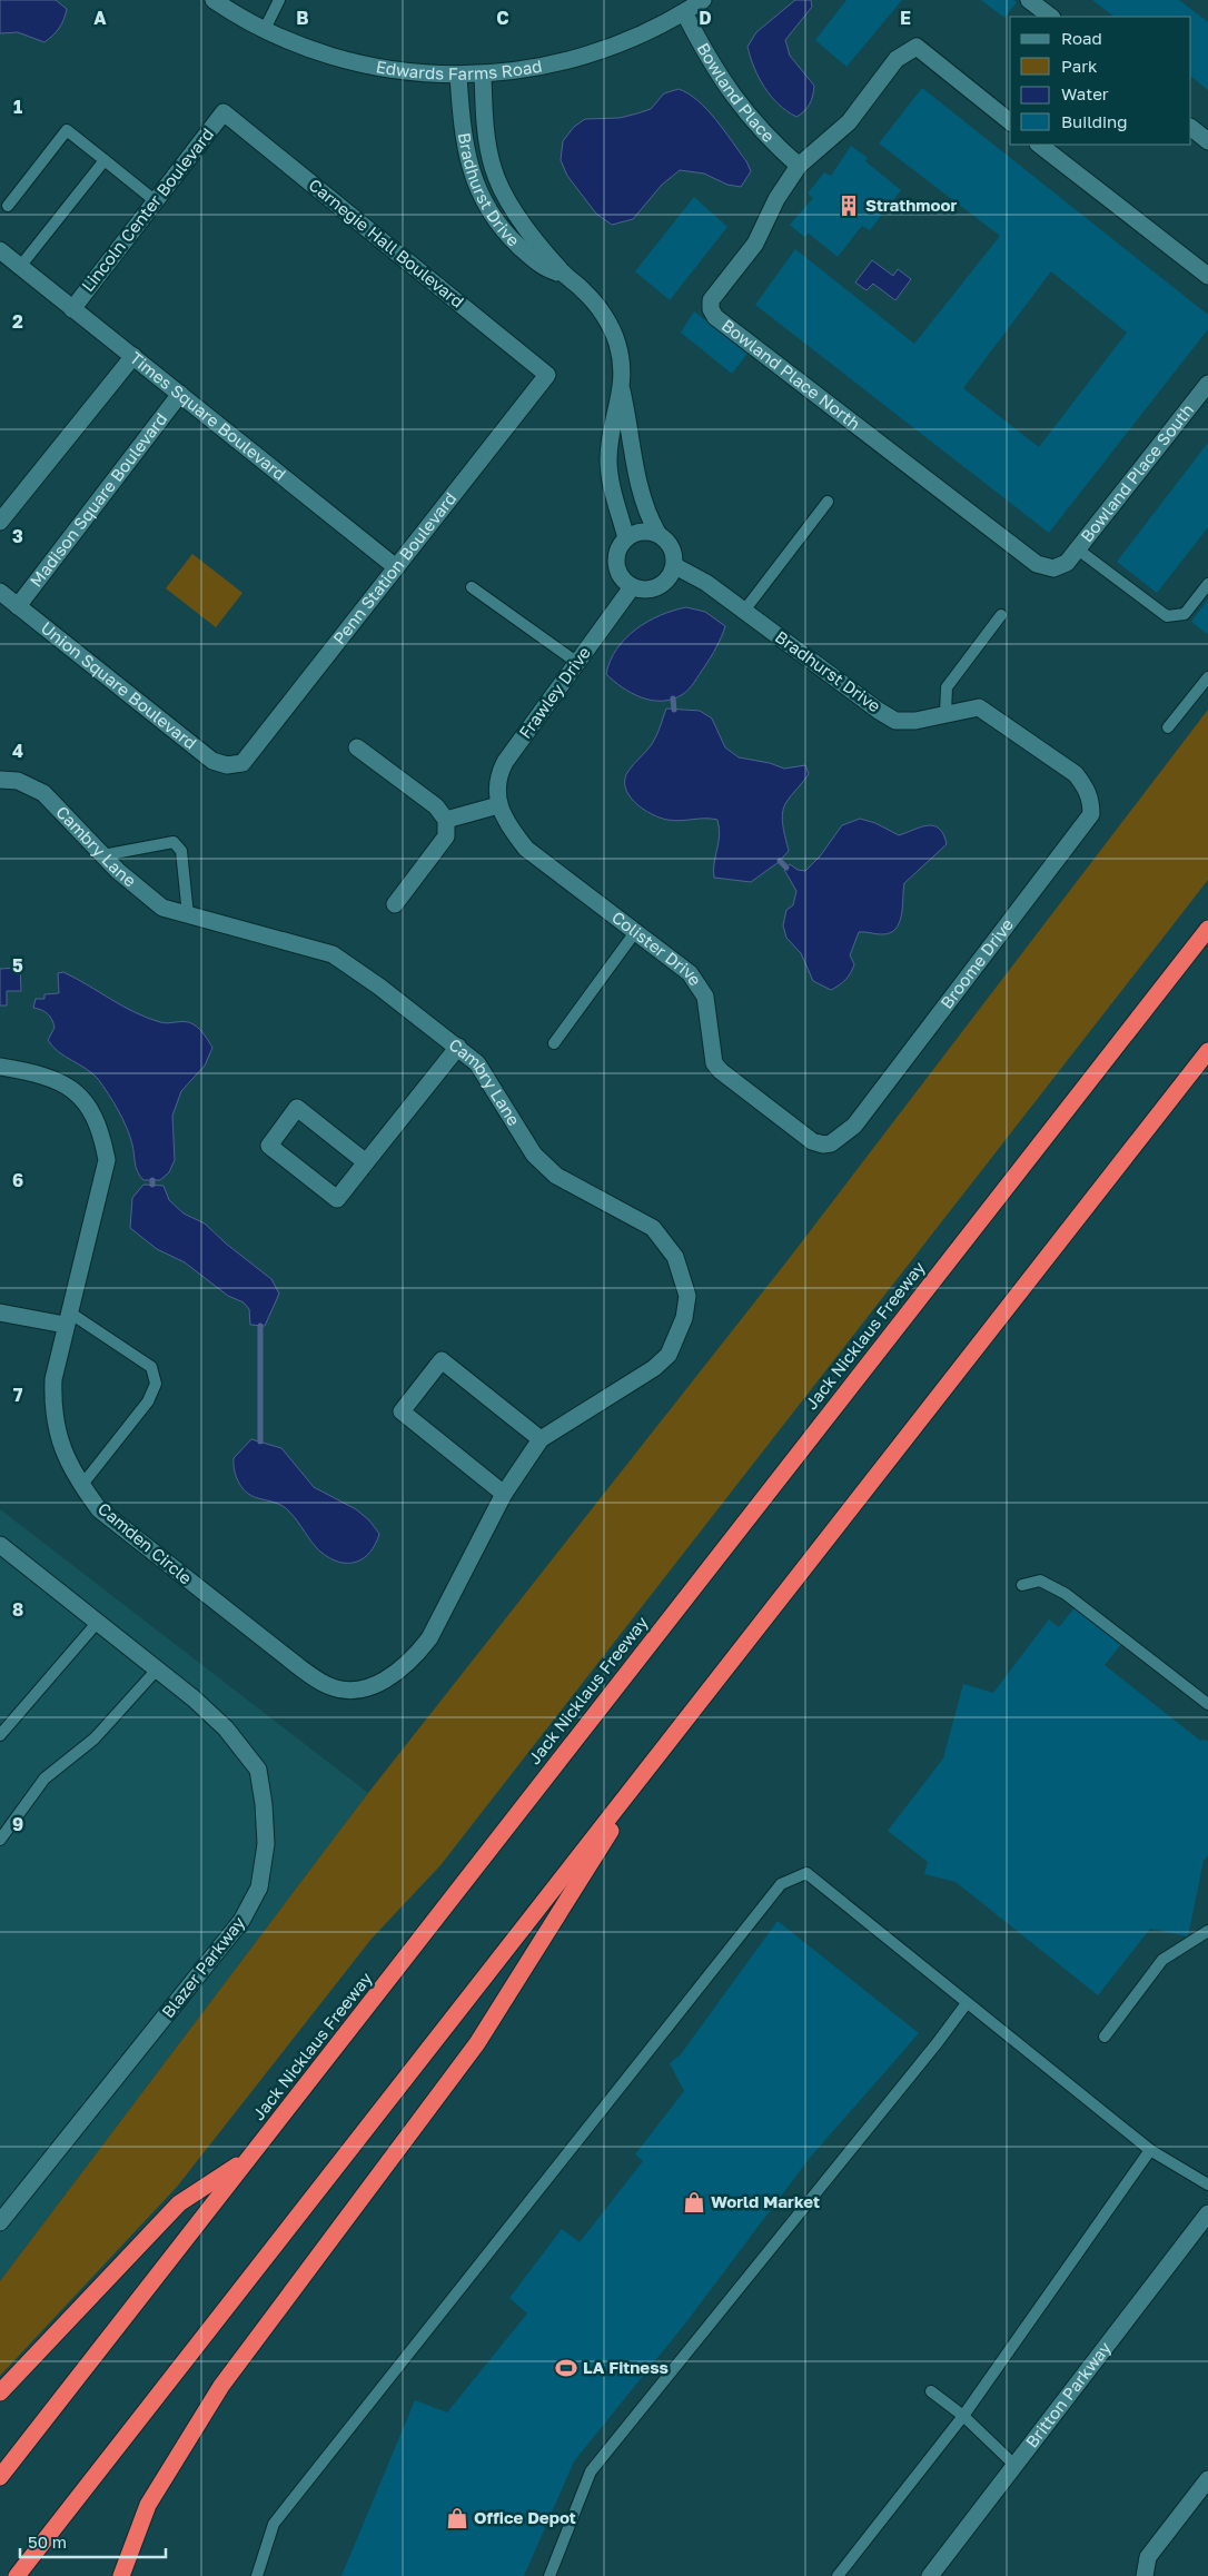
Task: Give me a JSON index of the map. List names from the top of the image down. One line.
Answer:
{"streets":{"highway":["Jack Nicklaus Freeway"],"street":["Edwards Farms Road","Bowland Place","Bradhurst Drive","Lincoln Center Boulevard","Carnegie Hall Boulevard","Bowland Place North","Times Square Boulevard","Bowland Place South","Madison Square Boulevard","Penn Station Boulevard","Union Square Boulevard","Frawley Drive","Cambry Lane","Colister Drive","Broome Drive","Camden Circle","Blazer Parkway","Britton Parkway"]},"crossings":[["Edwards Farms Road","Bowland Place"],["Edwards Farms Road","Bradhurst Drive"],["Bowland Place","Bowland Place North"],["Bradhurst Drive","Frawley Drive"],["Bradhurst Drive","Broome Drive"],["Lincoln Center Boulevard","Carnegie Hall Boulevard"],["Lincoln Center Boulevard","Times Square Boulevard"],["Carnegie Hall Boulevard","Penn Station Boulevard"],["Bowland Place North","Bowland Place South"],["Times Square Boulevard","Madison Square Boulevard"],["Times Square Boulevard","Penn Station Boulevard"],["Madison Square Boulevard","Union Square Boulevard"],["Penn Station Boulevard","Union Square Boulevard"],["Frawley Drive","Colister Drive"],["Cambry Lane","Camden Circle"],["Colister Drive","Broome Drive"]],"places":{"building":["Strathmoor"],"shop":["World Market","Office Depot"],"sports":["LA Fitness"]},"legend":["Road","Park","Water","Building"],"scale_bar":"50 m","grid":{"columns":["A","B","C","D","E"],"rows":["1","2","3","4","5","6","7","8","9"]}}
